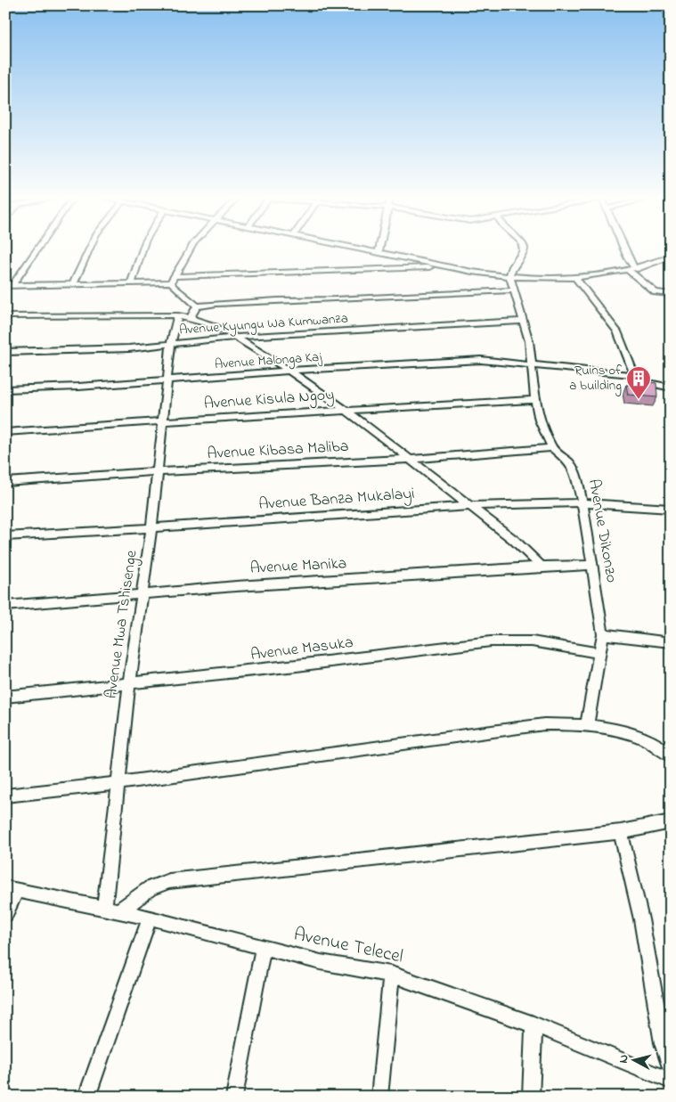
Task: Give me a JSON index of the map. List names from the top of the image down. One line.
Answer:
{"streets":{"street":["Avenue Kyungu Wa Kumwanza","Avenue Malonga Kaj","Avenue Kisula Ngoy","Avenue Kibasa Maliba","Avenue Banza Mukalayi","Avenue Dikonzo","Avenue Manika","Avenue Mwa Tshisenge","Avenue Masuka","Avenue Telecel"]},"crossings":[["Avenue Kyungu Wa Kumwanza","Avenue Dikonzo"],["Avenue Kyungu Wa Kumwanza","Avenue Mwa Tshisenge"],["Avenue Malonga Kaj","Avenue Dikonzo"],["Avenue Malonga Kaj","Avenue Mwa Tshisenge"],["Avenue Kisula Ngoy","Avenue Dikonzo"],["Avenue Kisula Ngoy","Avenue Mwa Tshisenge"],["Avenue Kibasa Maliba","Avenue Dikonzo"],["Avenue Kibasa Maliba","Avenue Mwa Tshisenge"],["Avenue Banza Mukalayi","Avenue Dikonzo"],["Avenue Banza Mukalayi","Avenue Mwa Tshisenge"],["Avenue Dikonzo","Avenue Manika"],["Avenue Dikonzo","Avenue Masuka"],["Avenue Manika","Avenue Mwa Tshisenge"],["Avenue Mwa Tshisenge","Avenue Masuka"],["Avenue Mwa Tshisenge","Avenue Telecel"]],"places":{"building":["Ruins of a building"]},"north":"left"}
